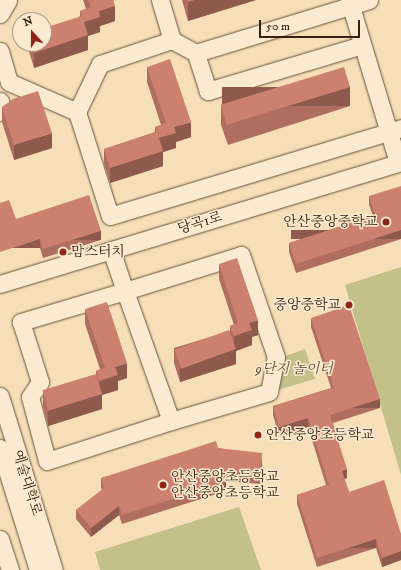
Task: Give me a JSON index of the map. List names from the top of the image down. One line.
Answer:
{"streets":{"street":["당곡1로","예술대학로"]},"parks":["9단지 놀이터"],"places":["안산중앙중학교","맘스터치","중앙중학교","안산중앙초등학교","안산중앙초등학교 안산중앙초등학교"],"scale_bar":"50 m","north":"top"}
